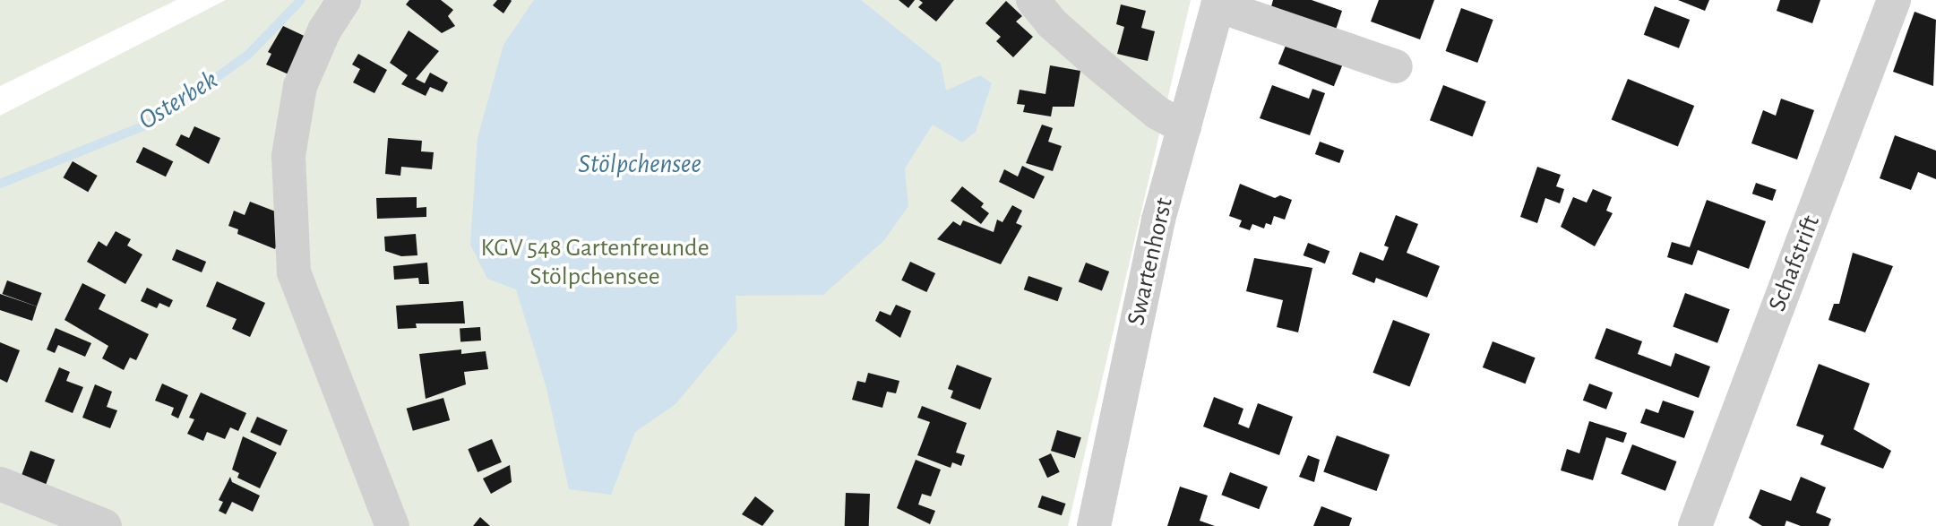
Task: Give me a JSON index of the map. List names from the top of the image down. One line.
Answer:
{"streets":{"street":["Swartenhorst","Schafstrift"]},"water":["Osterbek","Stölpchensee"],"parks":["KGV 548 Gartenfreunde Stölpchensee"]}
